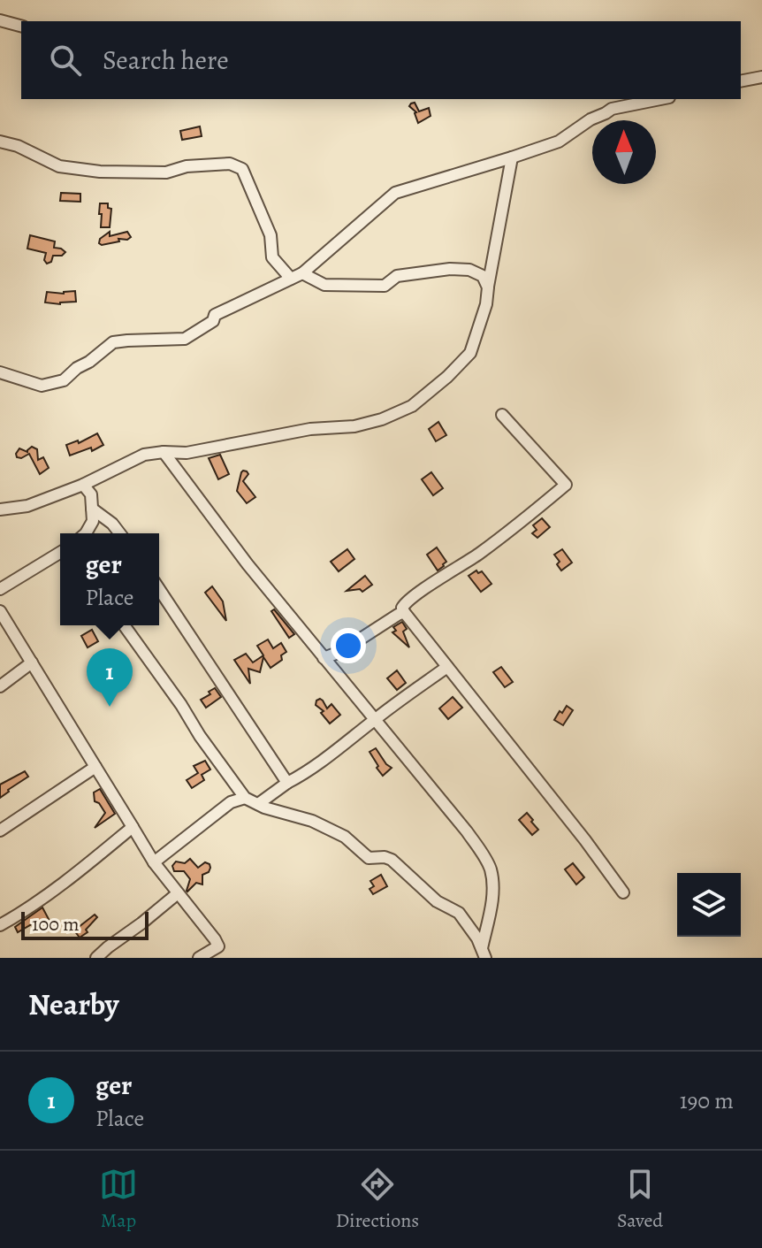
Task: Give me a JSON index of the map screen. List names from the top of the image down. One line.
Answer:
{"scale_bar":"100 m","north":"top","page":{"search":"Search here","popup":["ger","Place"],"pins":"1","scale":"100 m","heading":"Nearby","list":[{"mark":"1","name":"ger","note":"Place","value":"190 m"}],"nav":["Map","Directions","Saved"]}}
